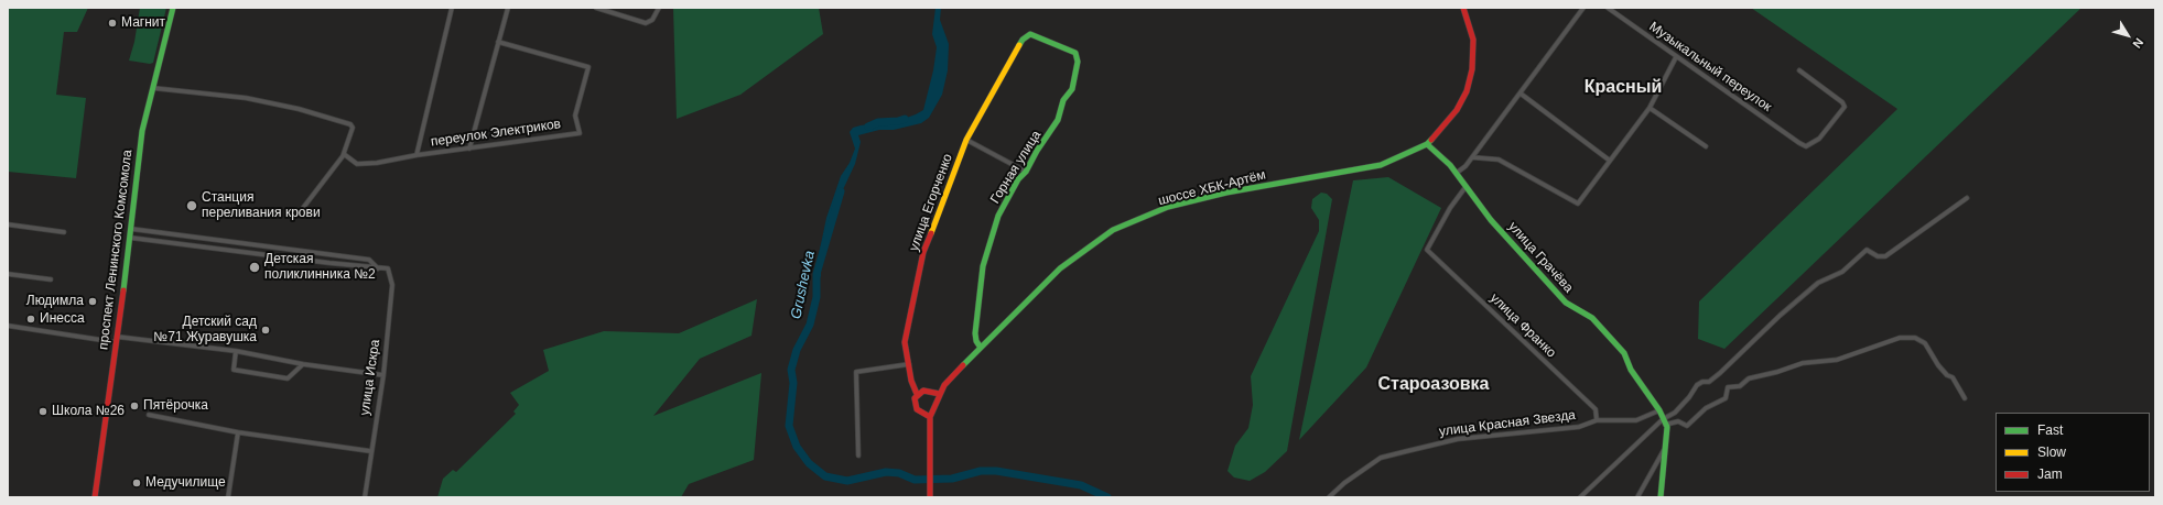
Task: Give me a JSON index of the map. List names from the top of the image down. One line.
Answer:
{"streets":{"main road":["Горная улица","шоссе ХБК-Артём","улица Егорченко","проспект Ленинского Комсомола","улица Грачёва"],"street":["Музыкальный переулок","переулок Электриков","улица Франко","улица Искра","улица Красная Звезда"]},"crossings":[["Горная улица","шоссе ХБК-Артём"],["Горная улица","улица Егорченко"],["шоссе ХБК-Артём","улица Егорченко"],["шоссе ХБК-Артём","улица Грачёва"],["улица Грачёва","улица Франко"],["улица Грачёва","улица Красная Звезда"],["улица Франко","улица Красная Звезда"]],"districts":["Красный","Староазовка"],"water":["Grushevka"],"places":["Магнит","Станция переливания крови","Детская поликлинника №2","Людимла","Инесса","Детский сад №71 Журавушка","Пятёрочка","Школа №26","Медучилище"],"legend":["Fast","Slow","Jam"],"north":"bottom right"}
